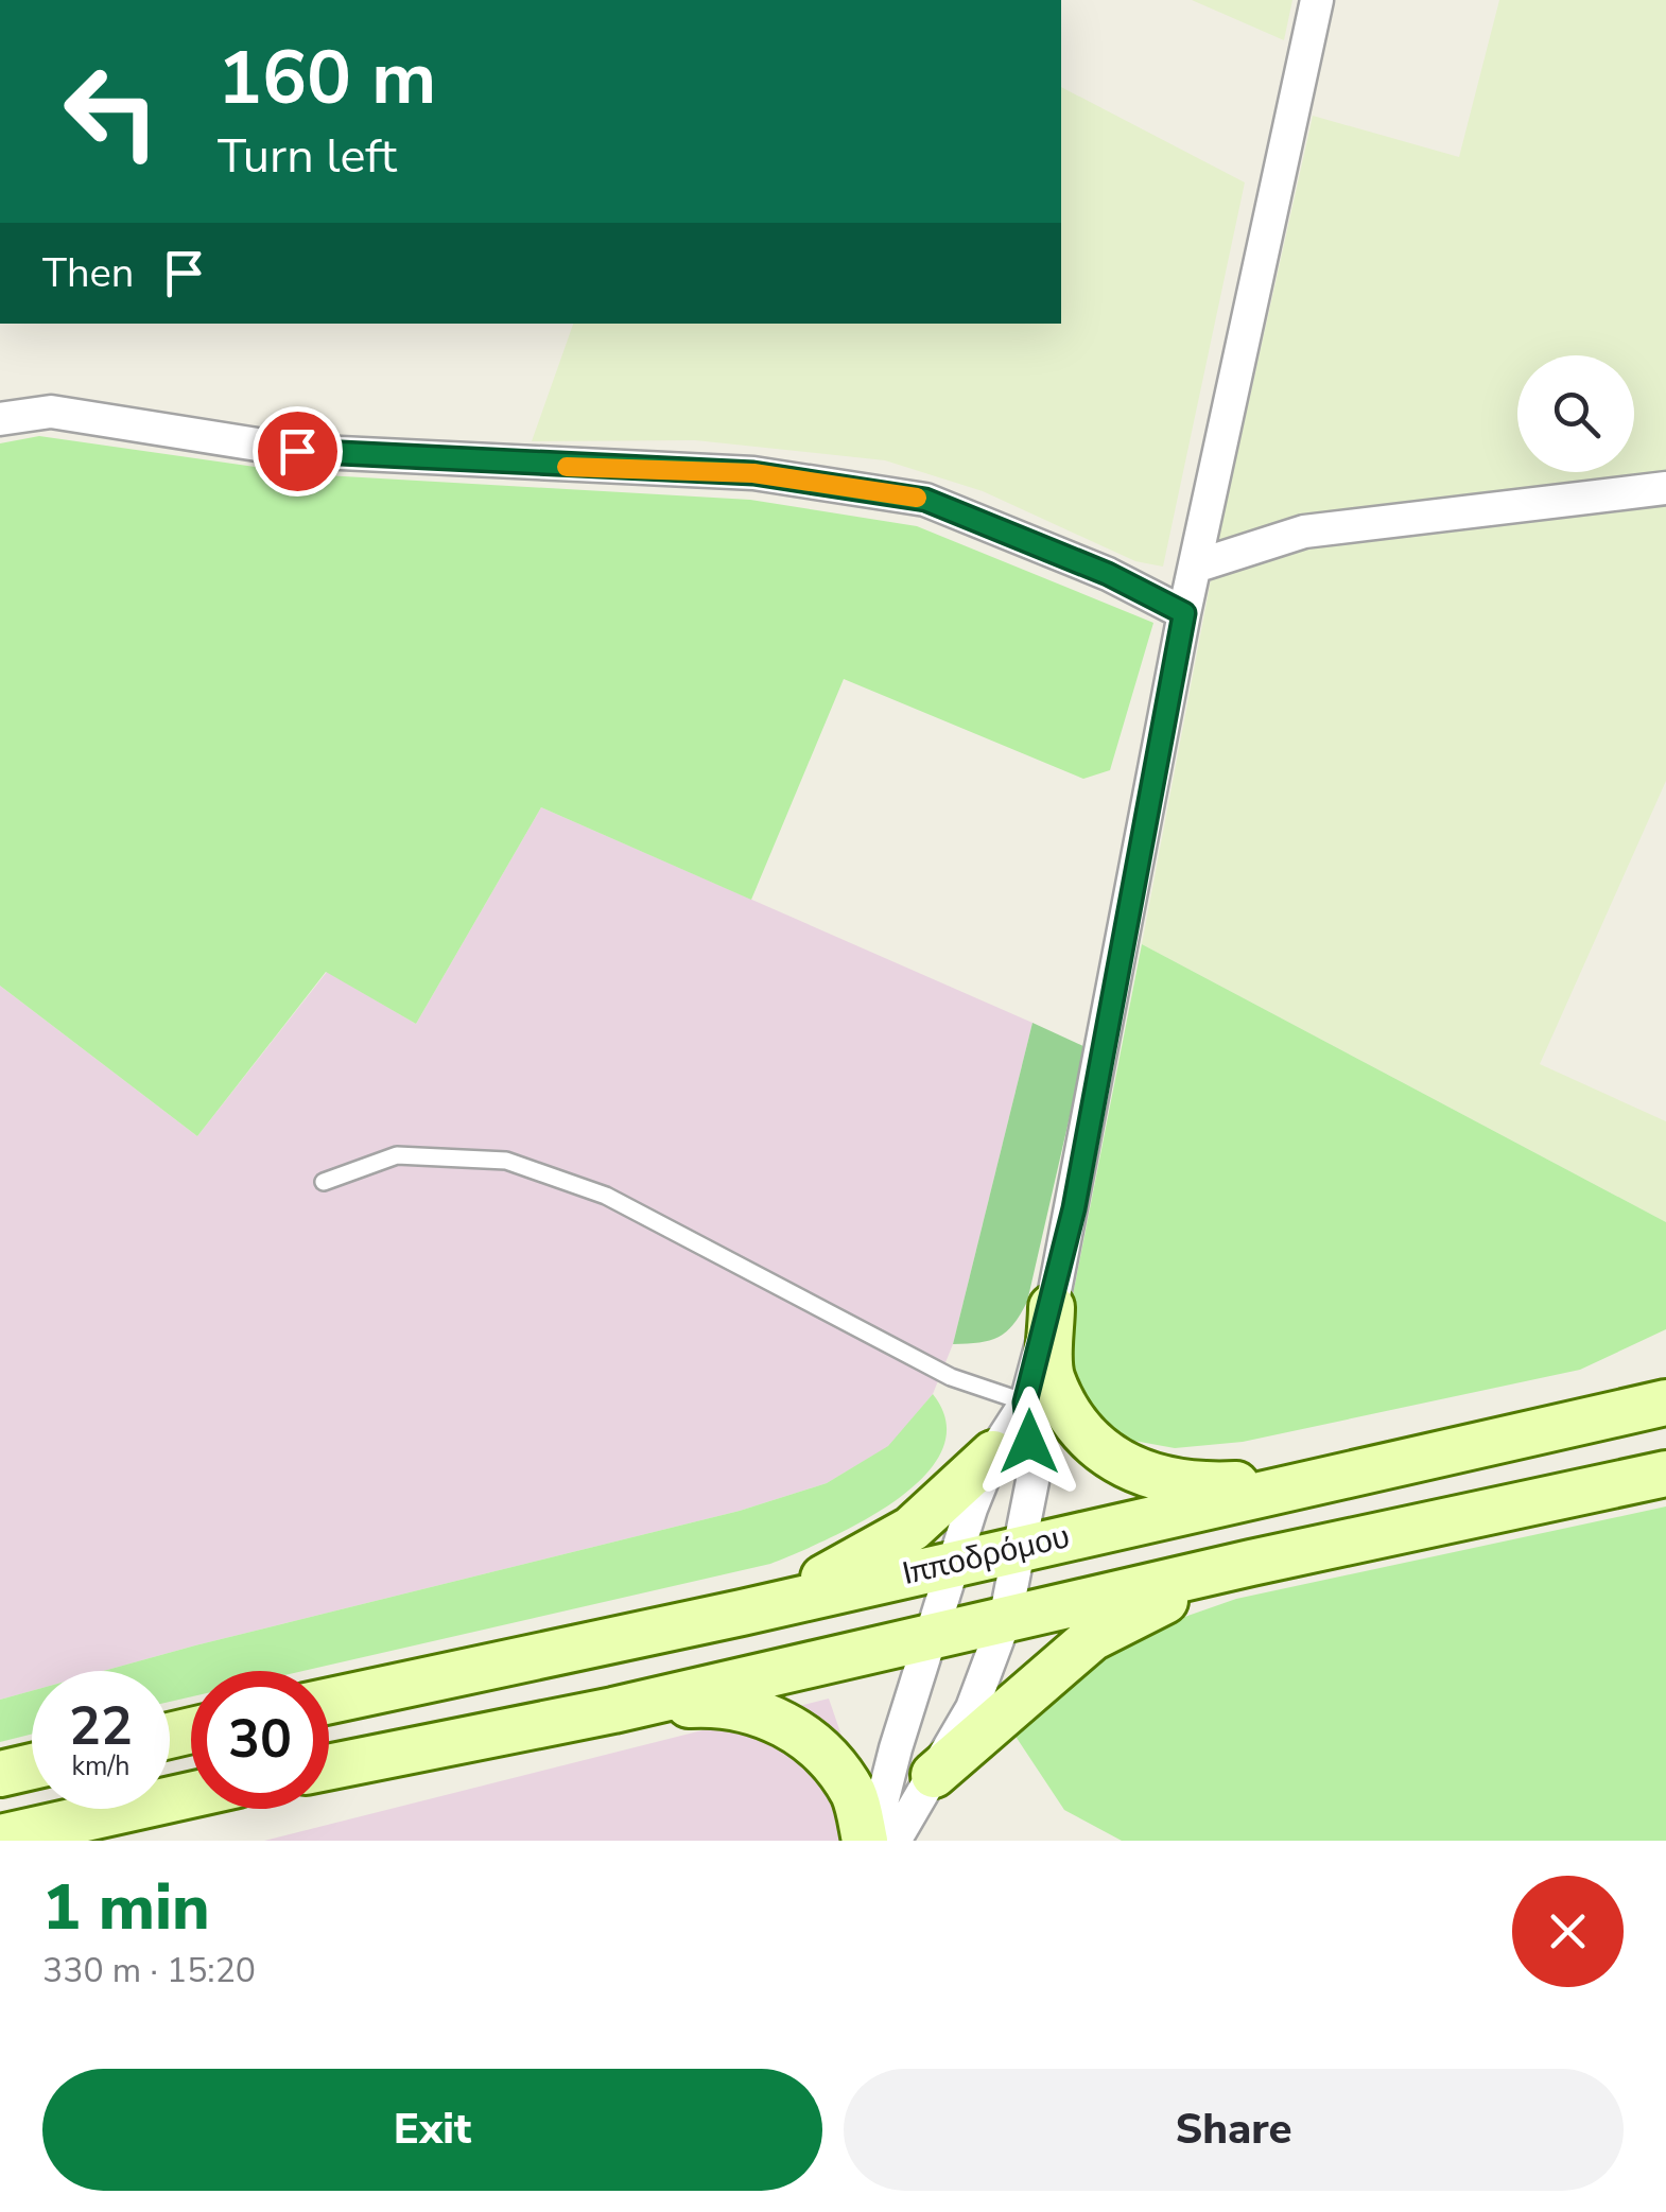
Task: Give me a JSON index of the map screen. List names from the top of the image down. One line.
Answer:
{"streets":{"main road":["Ιπποδρόμου"]},"page":{"turn":["160 m","Turn left"],"then":"Then","speed":"22 km/h","limit":"30","heading":["1 min","330 m · 15:20"],"buttons":["Exit","Share"]}}
